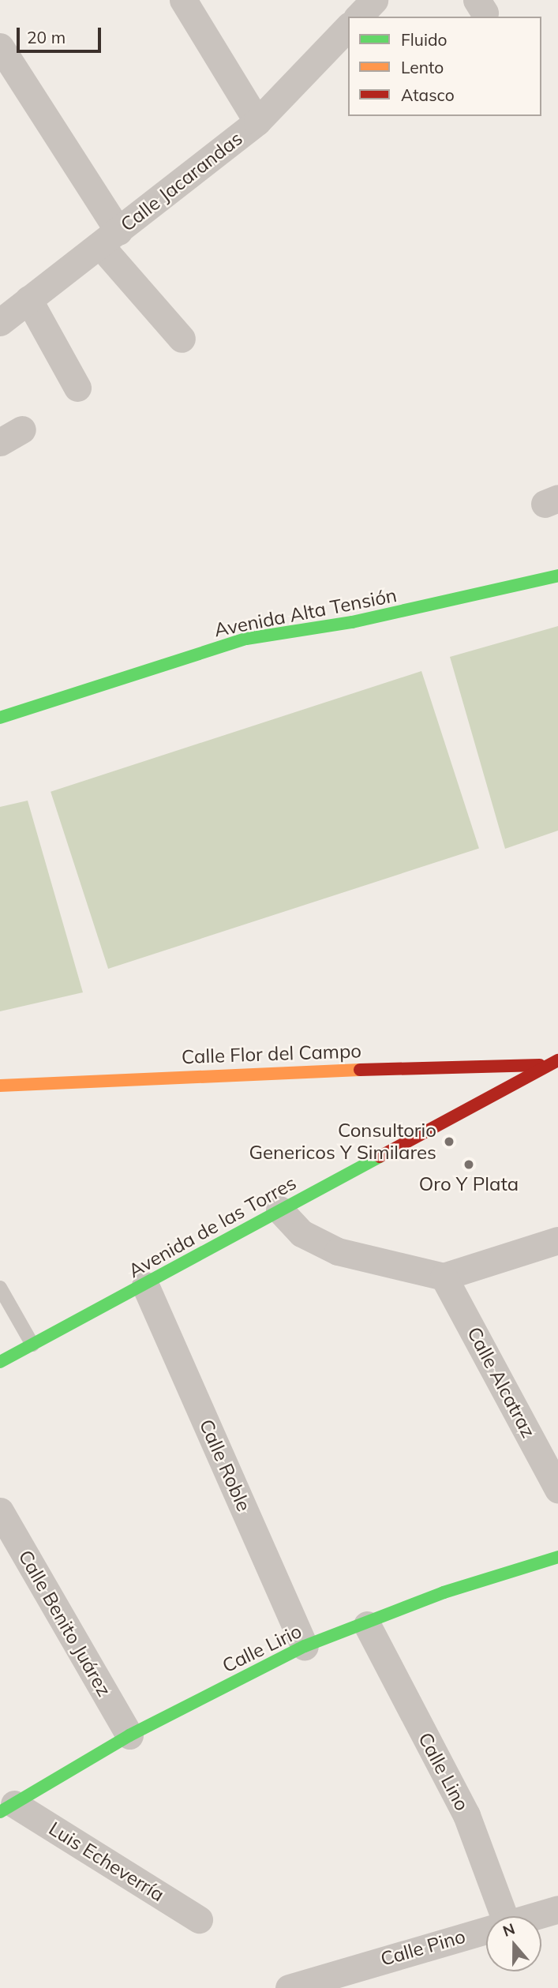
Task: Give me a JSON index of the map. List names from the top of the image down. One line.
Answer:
{"streets":{"street":["Calle Jacarandas","Avenida Alta Tensión","Calle Flor del Campo","Avenida de las Torres","Calle Alcatraz","Calle Roble","Calle Benito Juárez","Calle Lirio","Calle Lino","Luis Echeverría","Calle Pino"]},"crossings":[["Calle Flor del Campo","Avenida de las Torres"],["Avenida de las Torres","Calle Roble"],["Calle Roble","Calle Lirio"],["Calle Benito Juárez","Calle Lirio"],["Calle Lirio","Calle Lino"],["Calle Lirio","Luis Echeverría"]],"places":["Consultorio Genericos Y Similares","Oro Y Plata"],"legend":["Fluido","Lento","Atasco"],"scale_bar":"20 m","north":"top"}
